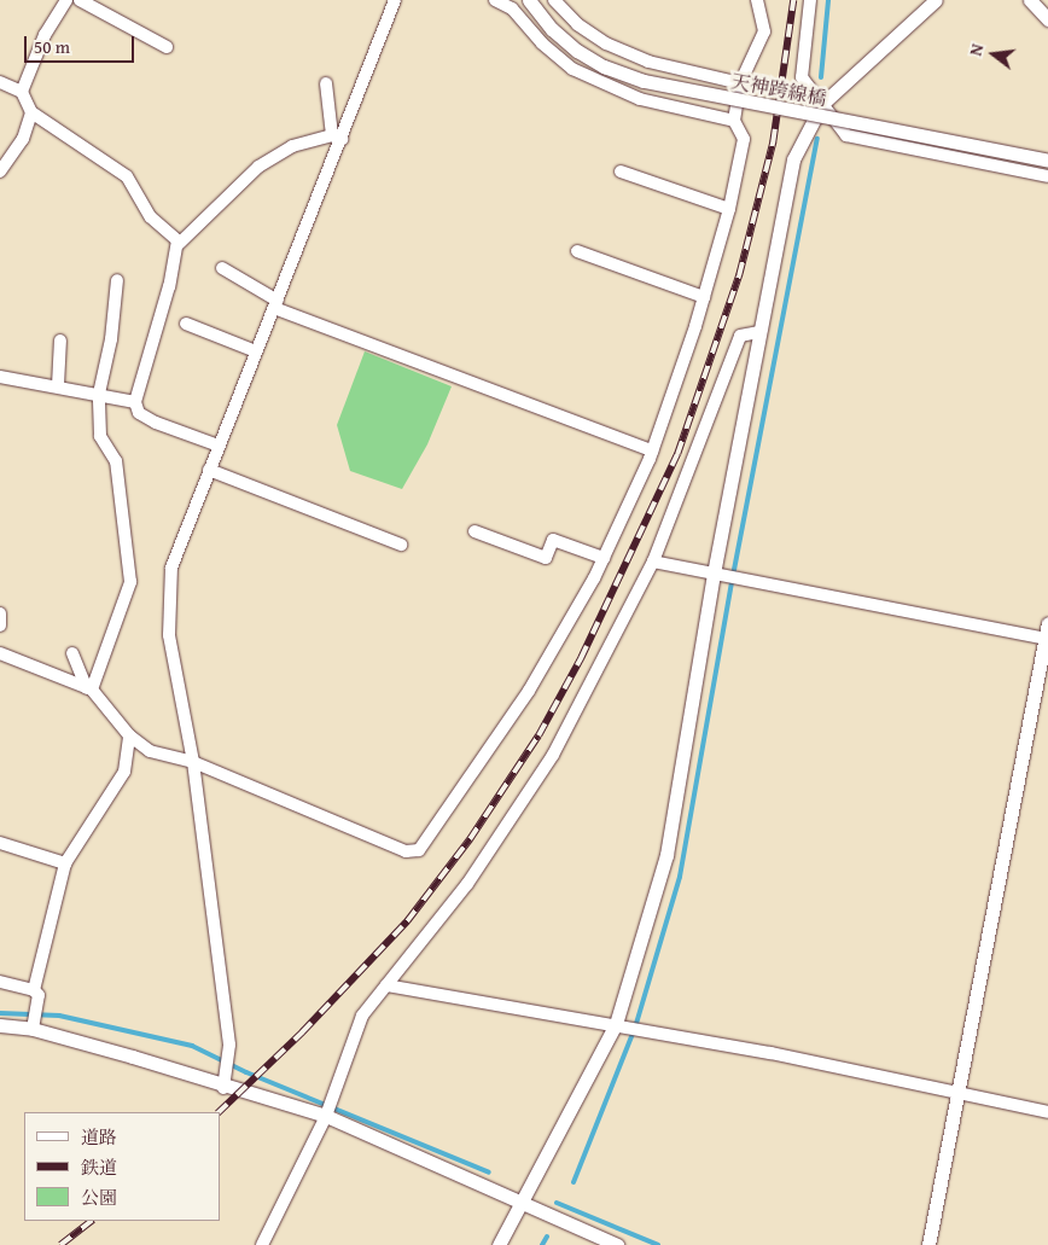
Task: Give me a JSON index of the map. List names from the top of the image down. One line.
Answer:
{"streets":{"street":["天神跨線橋"]},"legend":["道路","鉄道","公園"],"scale_bar":"50 m","north":"left"}
